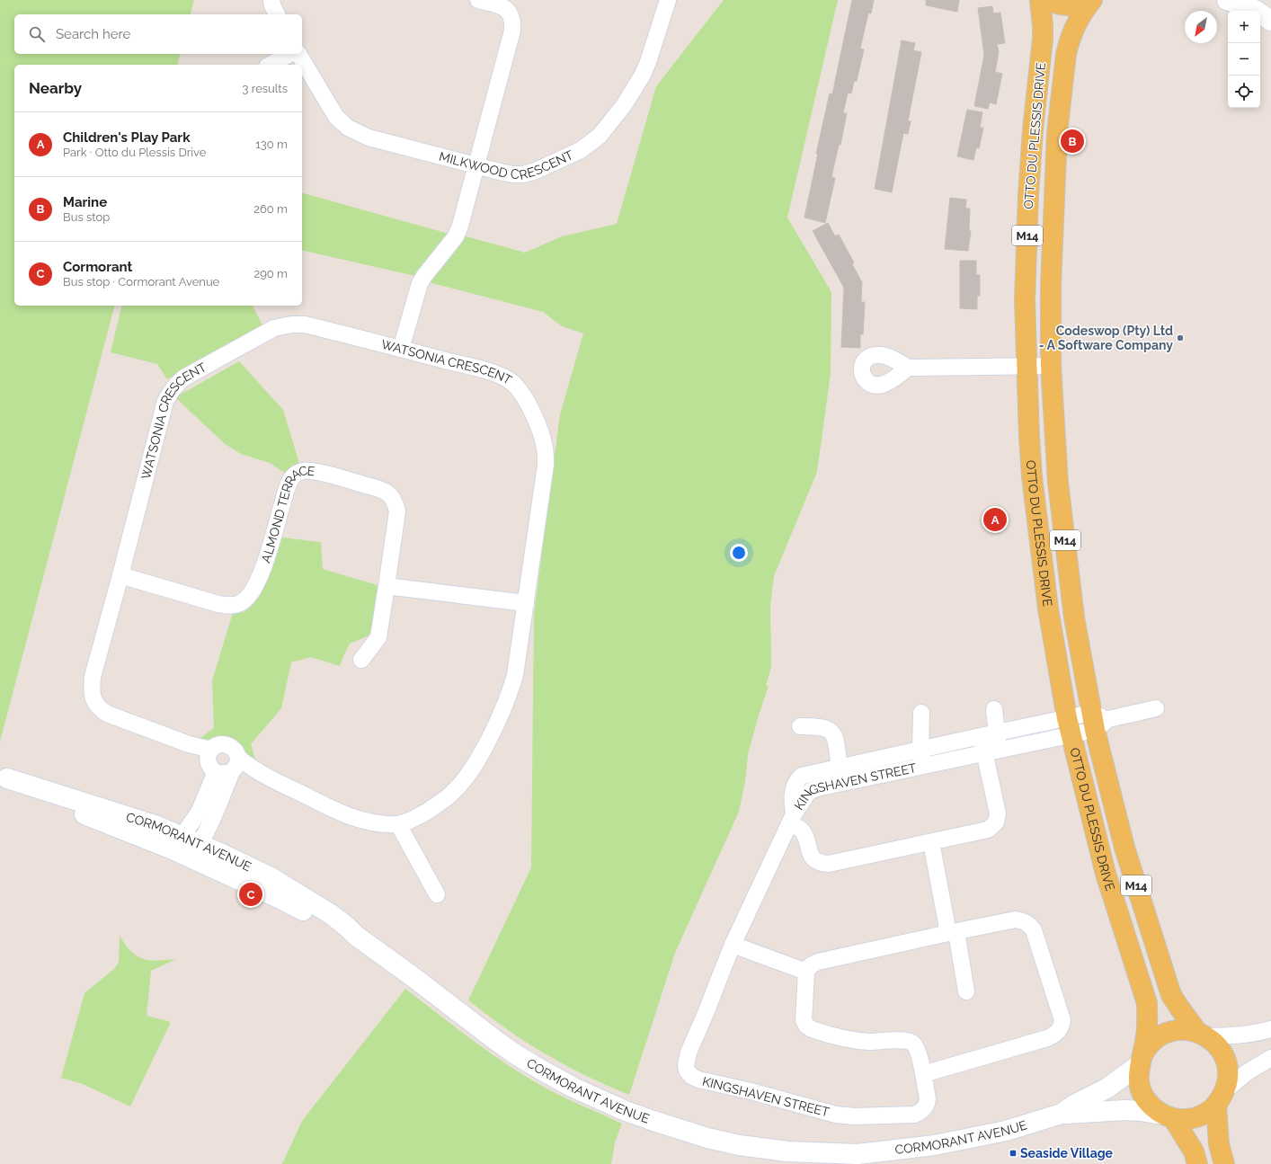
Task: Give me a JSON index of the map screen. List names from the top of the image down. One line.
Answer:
{"streets":{"main road":["OTTO DU PLESSIS DRIVE","M14"],"street":["MILKWOOD CRESCENT","WATSONIA CRESCENT","ALMOND TERRACE","KINGSHAVEN STREET","CORMORANT AVENUE"]},"crossings":[["OTTO DU PLESSIS DRIVE","KINGSHAVEN STREET"],["OTTO DU PLESSIS DRIVE","CORMORANT AVENUE"],["WATSONIA CRESCENT","ALMOND TERRACE"]],"places":{"other":["Codeswop (Pty) Ltd - A Software Company"],"transit":["Seaside Village"]},"north":"bottom left","page":{"map_buttons":["+","−"],"search":"Search here","heading":["Nearby","3 results"],"list":[{"mark":"A","name":"Children's Play Park","note":"Park · Otto du Plessis Drive","value":"130 m"},{"mark":"B","name":"Marine","note":"Bus stop","value":"260 m"},{"mark":"C","name":"Cormorant","note":"Bus stop · Cormorant Avenue","value":"290 m"}],"pins":["B","A","C"]}}
